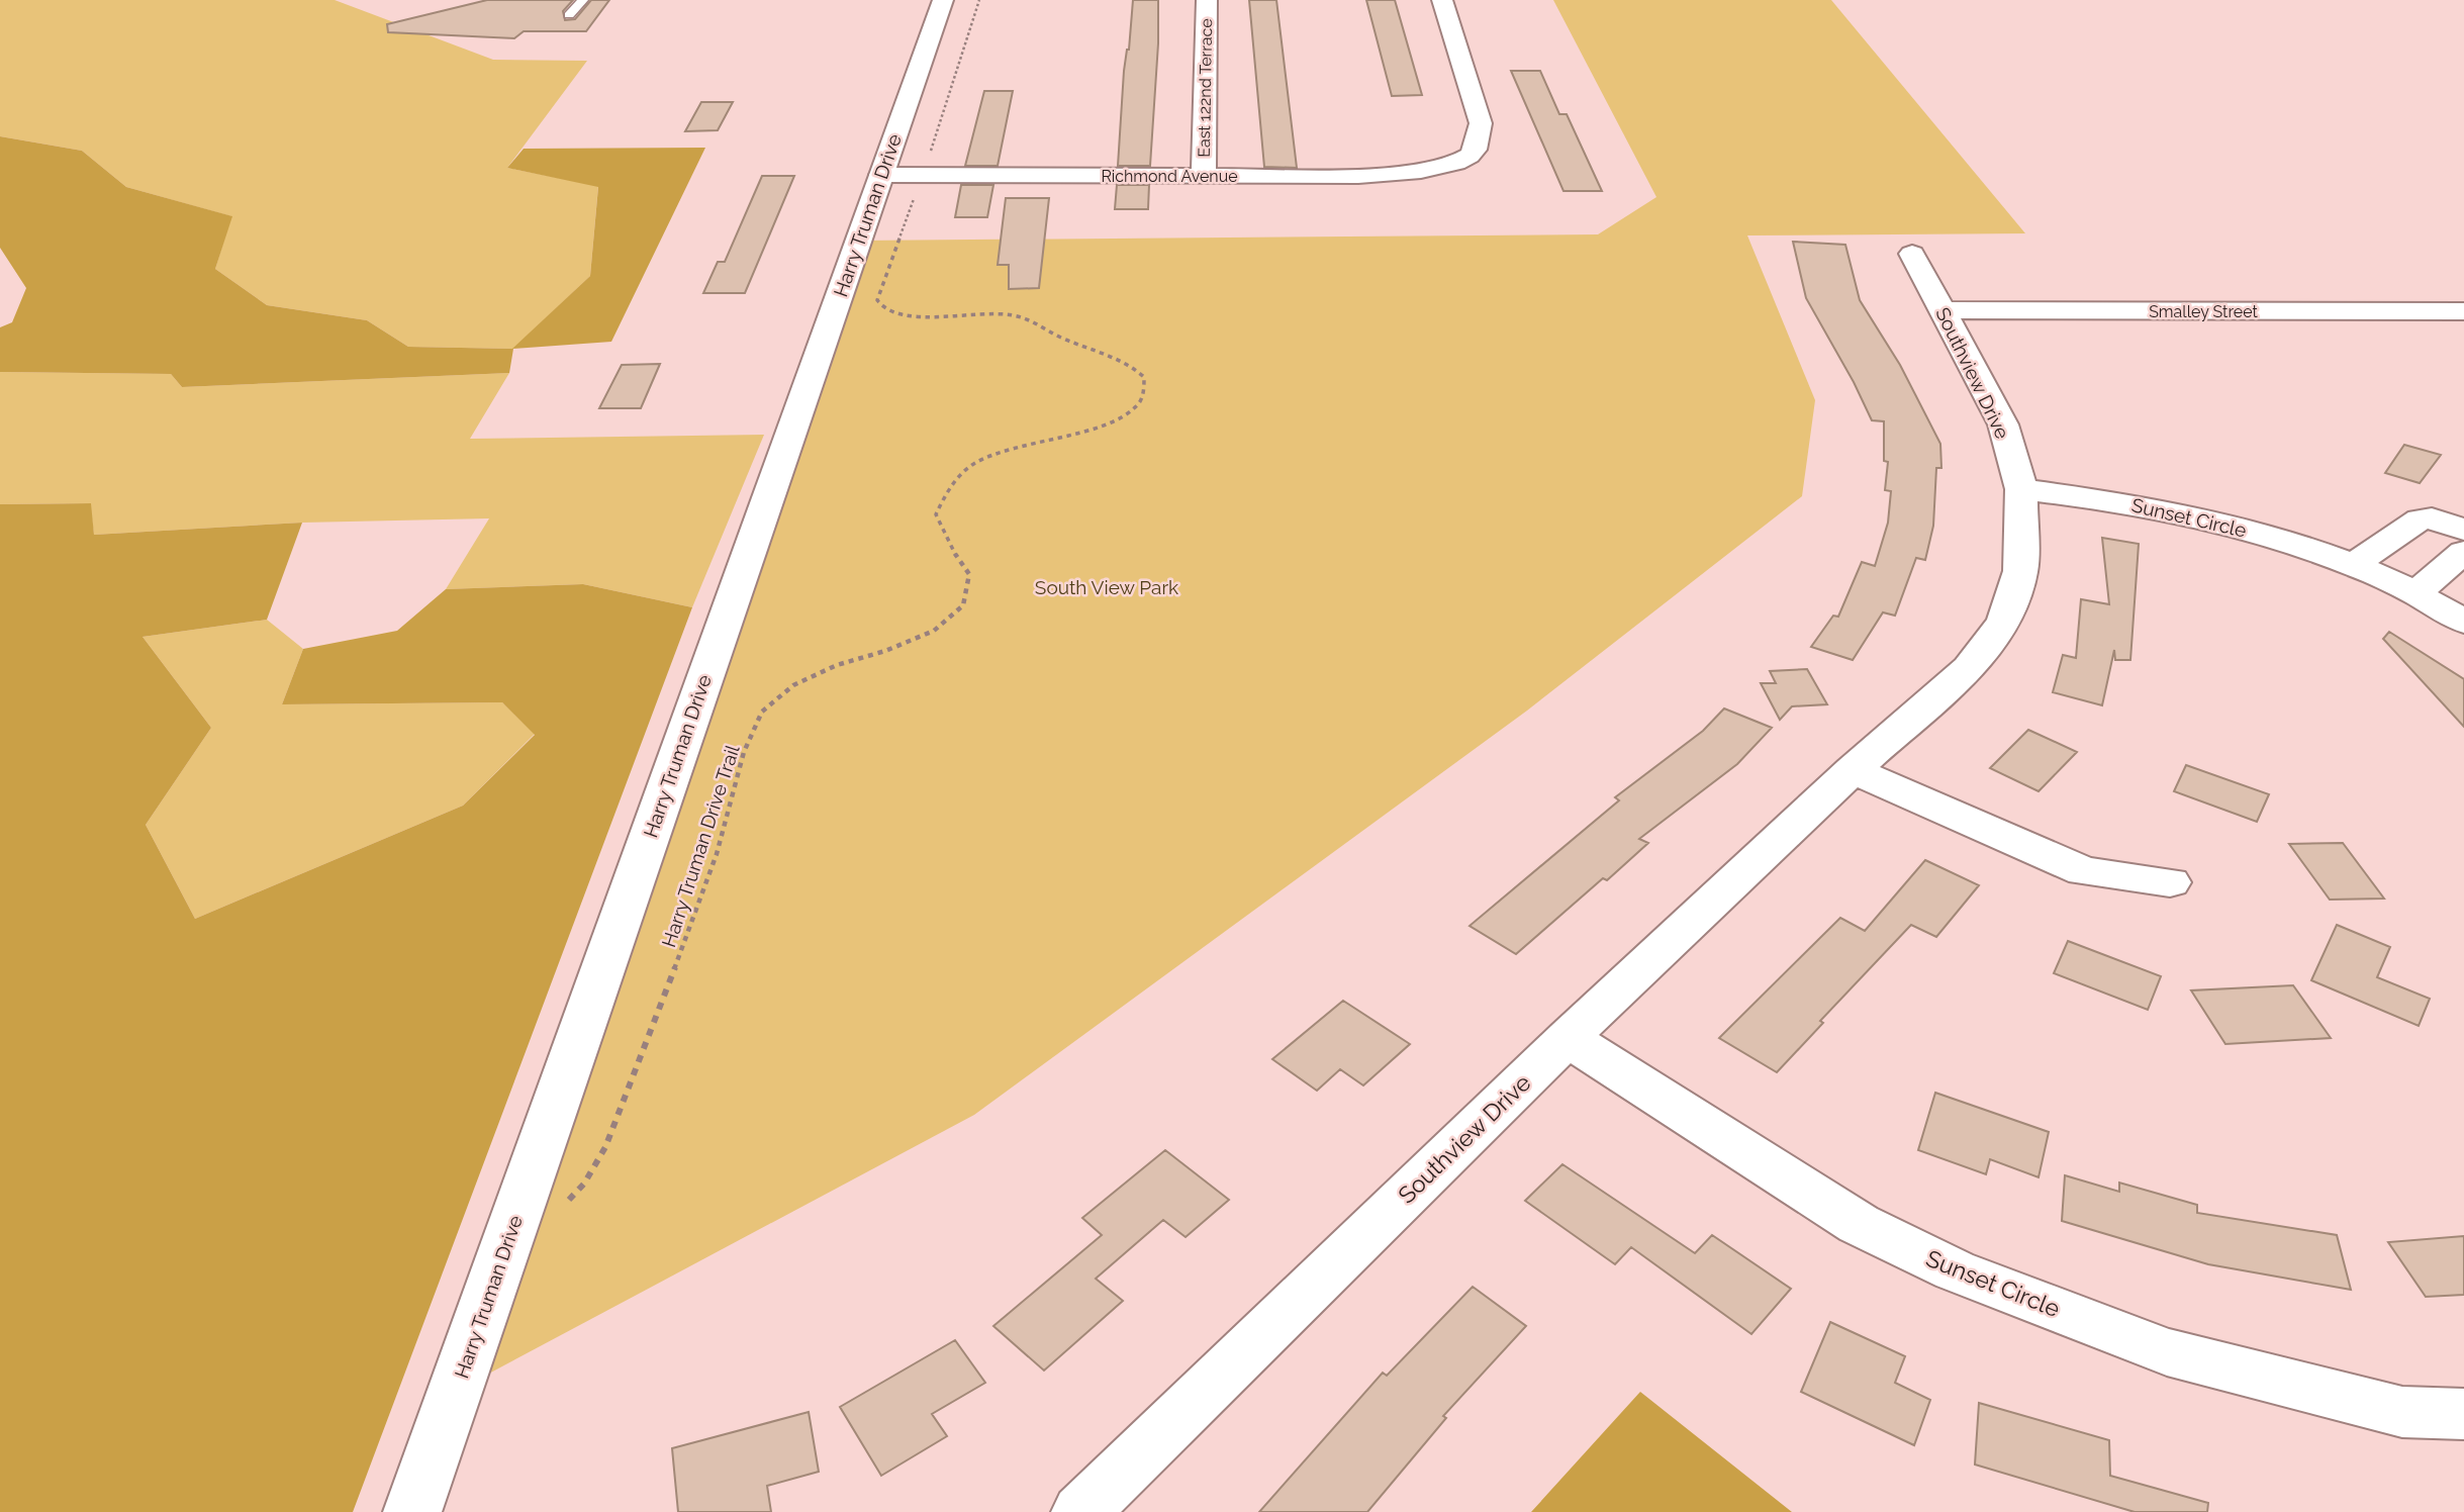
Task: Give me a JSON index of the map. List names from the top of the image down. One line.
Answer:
{"streets":{"street":["East 122nd Terrace","Richmond Avenue","Harry Truman Drive","Smalley Street","Southview Drive","Sunset Circle"],"path":["Harry Truman Drive Trail"]},"crossings":[["East 122nd Terrace","Richmond Avenue"],["Richmond Avenue","Harry Truman Drive"],["Richmond Avenue","Harry Truman Drive Trail"],["Smalley Street","Southview Drive"],["Southview Drive","Sunset Circle"]],"parks":["South View Park"]}
